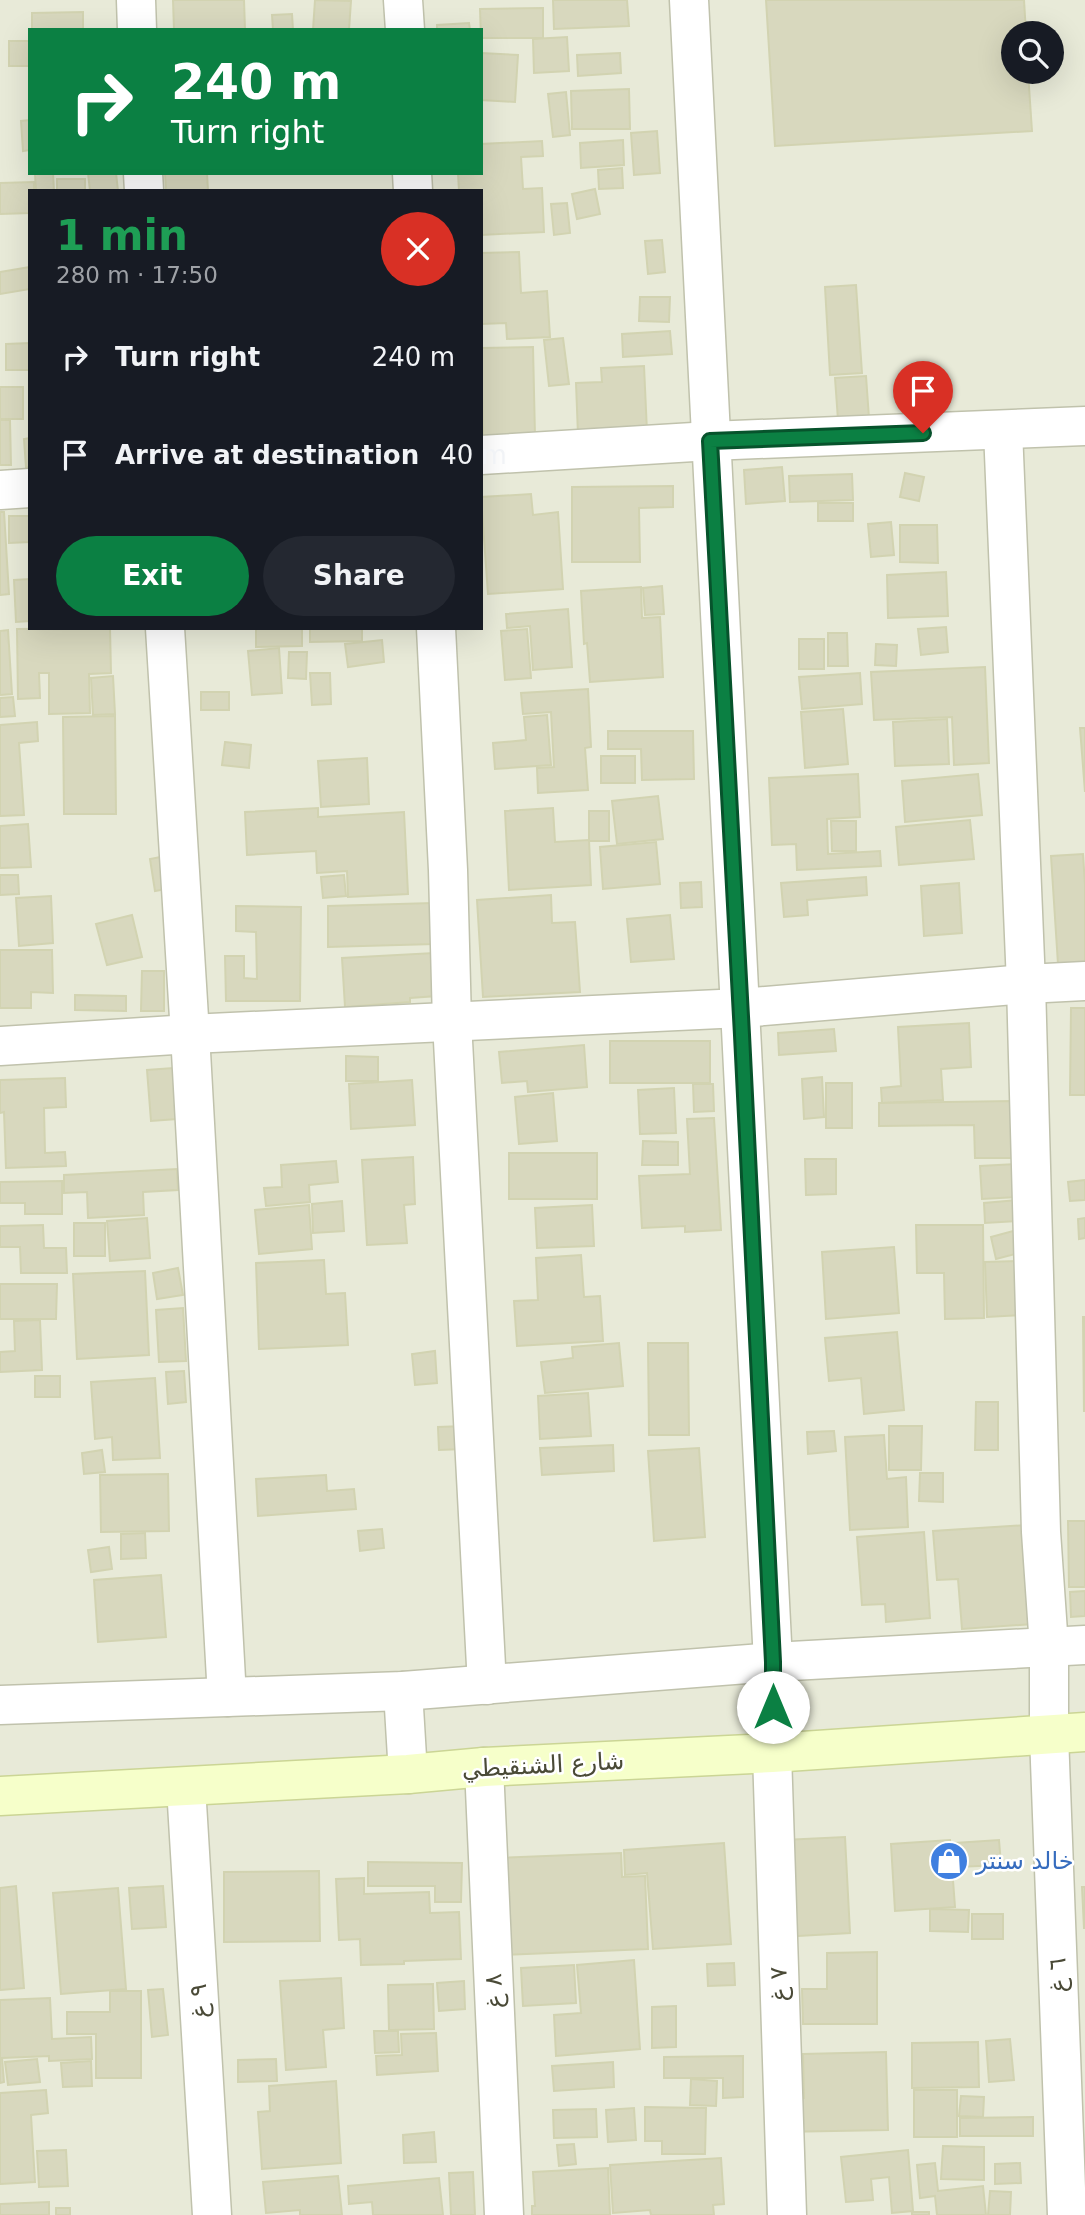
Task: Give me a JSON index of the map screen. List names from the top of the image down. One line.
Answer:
{"streets":{"street":["شارع الشنقيطي","٦ غ","٧ غ","٨ غ","٩ غ"]},"crossings":[["شارع الشنقيطي","٦ غ"],["شارع الشنقيطي","٧ غ"],["شارع الشنقيطي","٨ غ"],["شارع الشنقيطي","٩ غ"]],"places":{"shop":["خالد سنتر"]},"page":{"turn":["240 m","Turn right"],"heading":["1 min","280 m · 17:50"],"list":[{"name":"Turn right","value":"240 m"},{"name":"Arrive at destination","value":"40 m"}],"buttons":["Exit","Share"]}}
